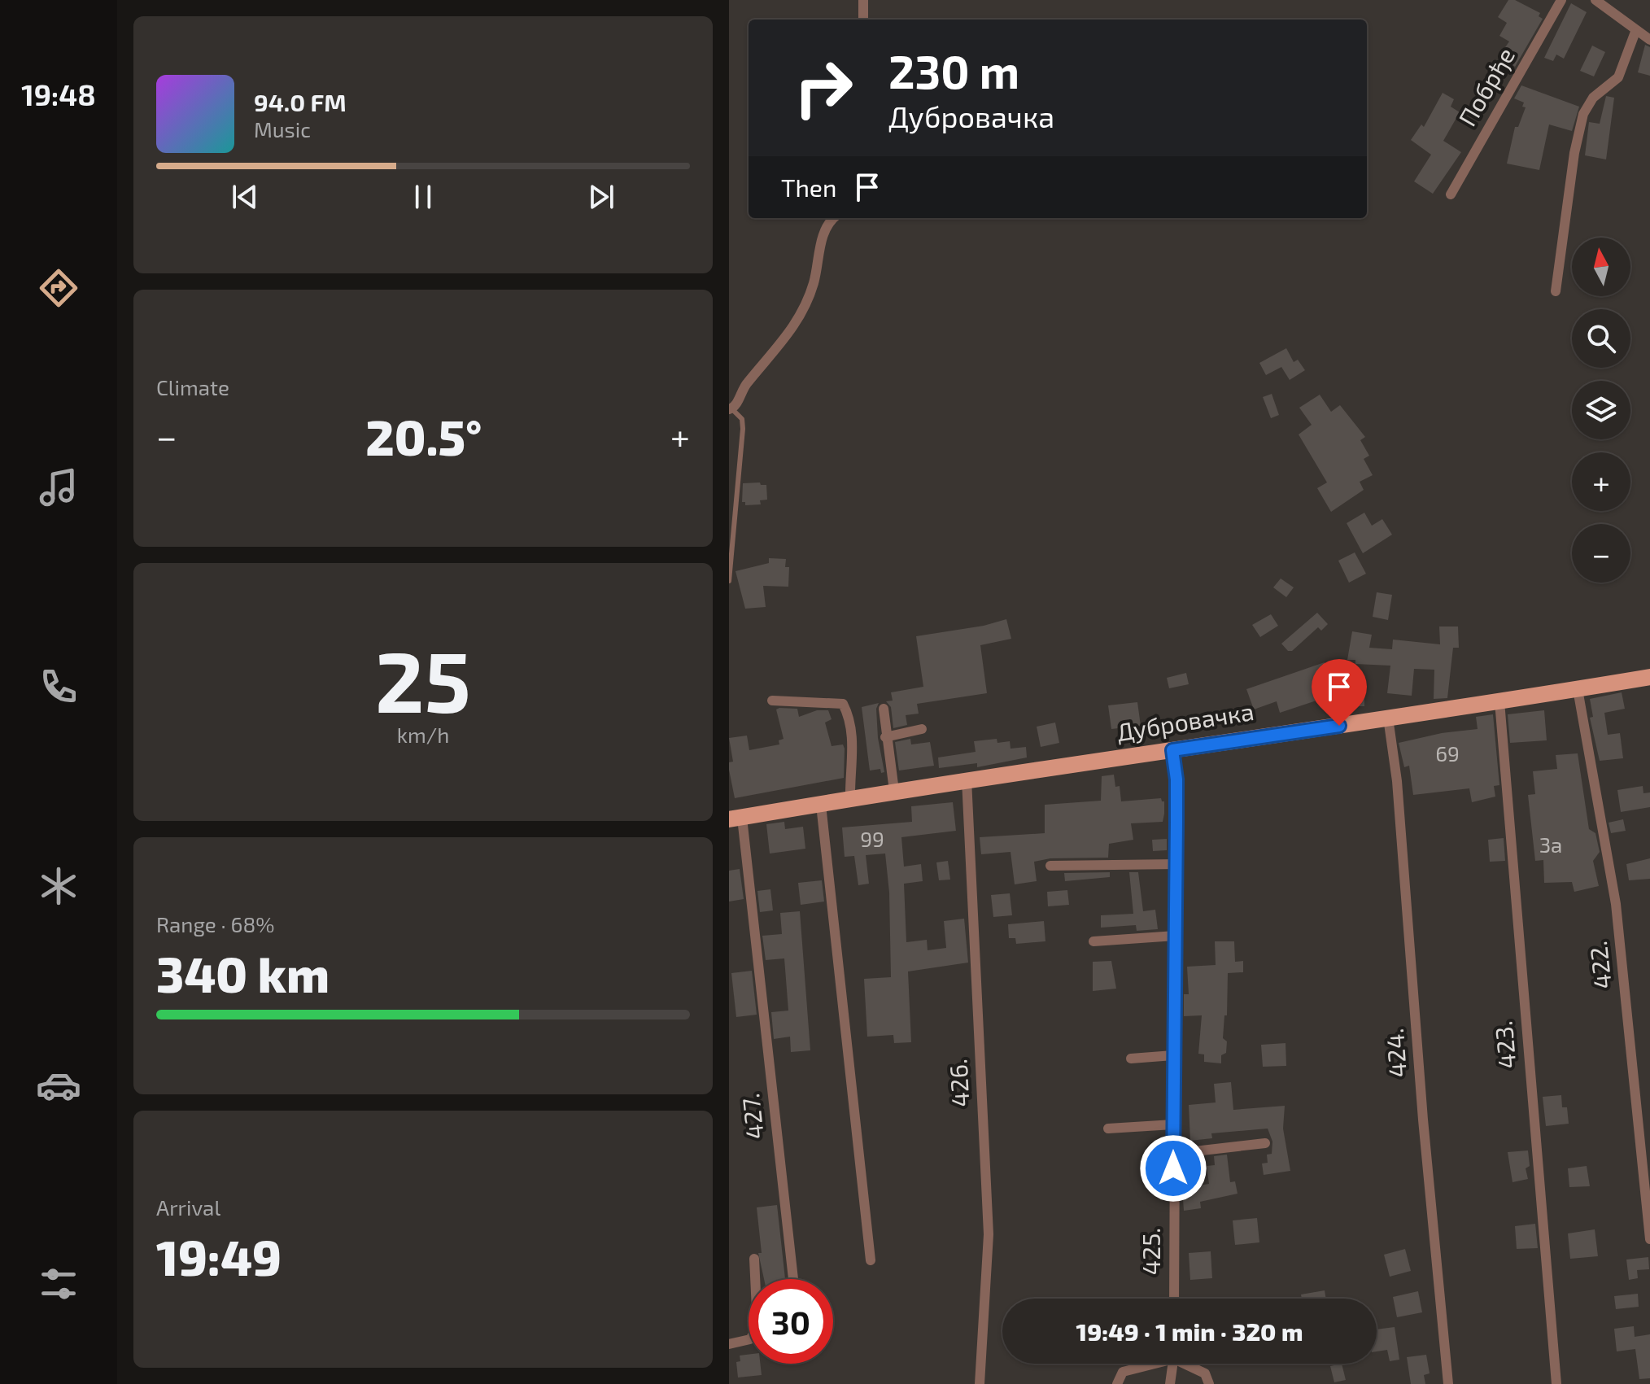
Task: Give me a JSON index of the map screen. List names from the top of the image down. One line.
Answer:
{"streets":{"main road":["Дубровачка"],"street":["Побрђе","422.","423.","424.","426.","427.","425."]},"crossings":[["Дубровачка","422."],["Дубровачка","423."],["Дубровачка","424."],["Дубровачка","426."],["Дубровачка","427."],["Дубровачка","425."]],"house_numbers":["69","99","3a"],"north":"top","page":{"tabs":"19:48","turn":["230 m","Дубровачка"],"song":["94.0 FM","Music"],"then":"Then","map_buttons":["+","−"],"tile":["Climate",["25","km/h"],["Range · 68%","340 km"],["Arrival","19:49"]],"heat":["−","20.5°","+"],"limit":"30","trip":"19:49 · 1 min · 320 m"}}
